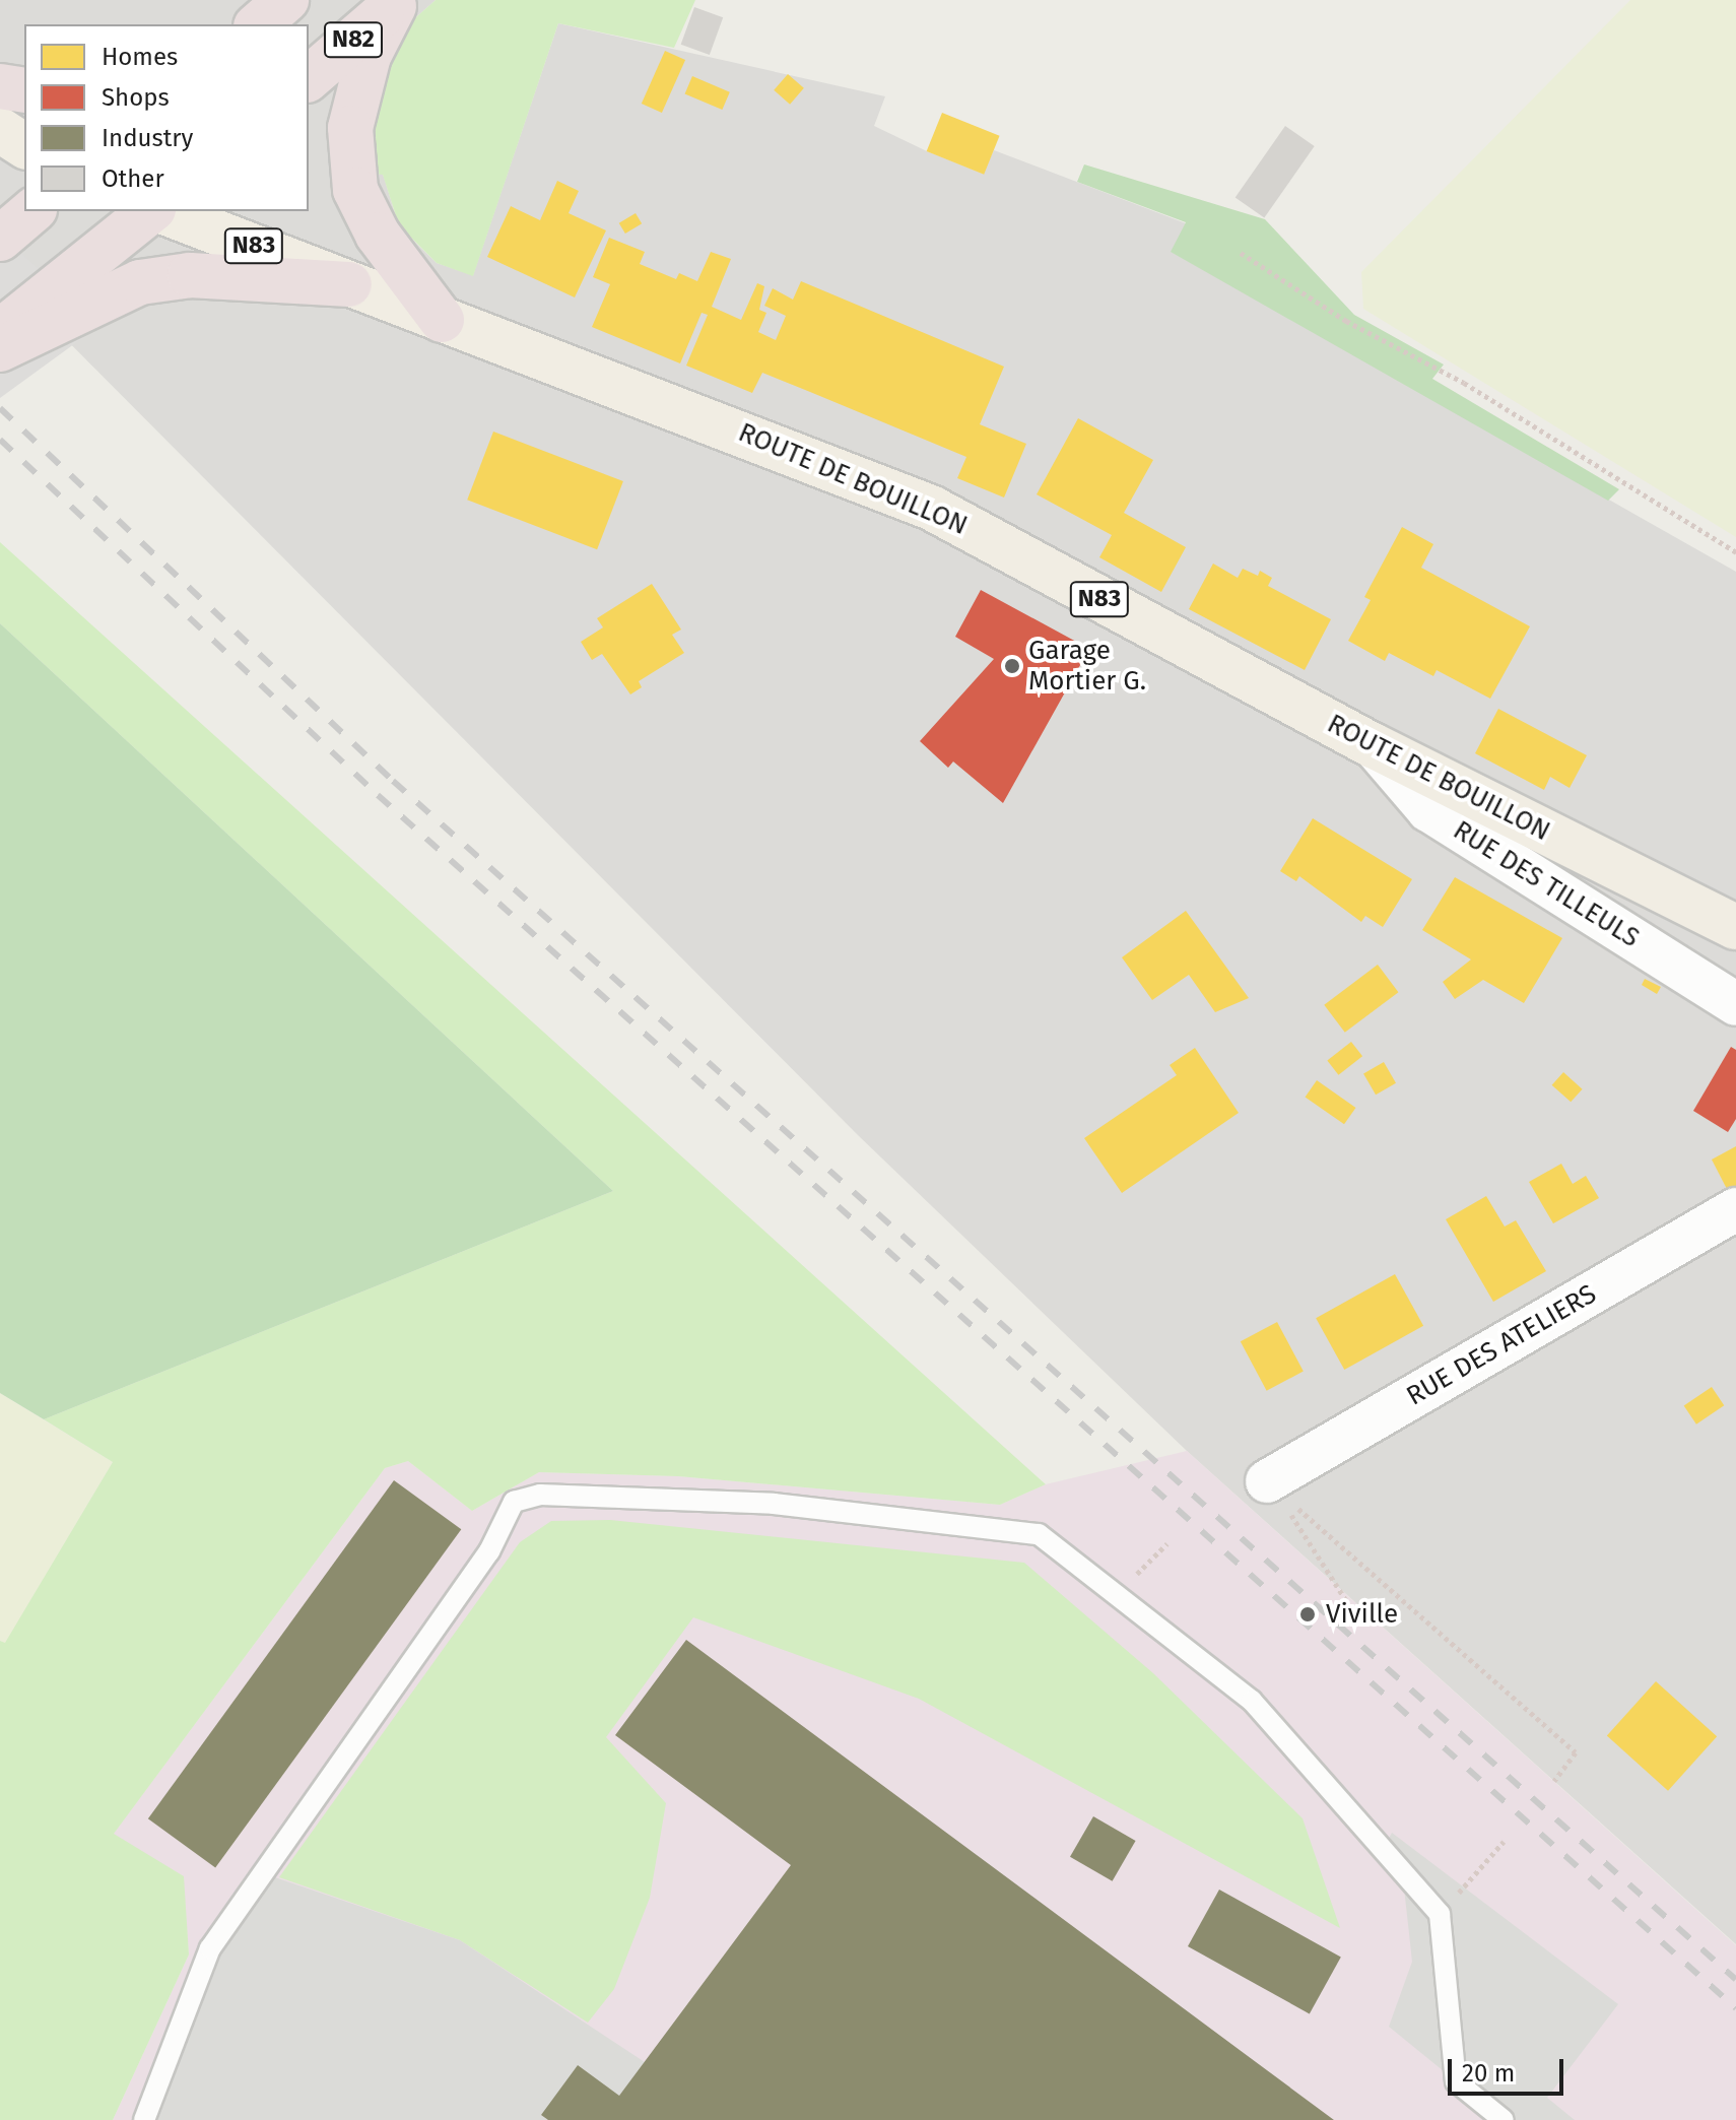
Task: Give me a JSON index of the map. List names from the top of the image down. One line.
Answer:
{"streets":{"highway":["N82"],"main road":["N83","ROUTE DE BOUILLON"],"street":["RUE DES TILLEULS","RUE DES ATELIERS"]},"crossings":[["ROUTE DE BOUILLON","RUE DES TILLEULS"]],"places":["Garage Mortier G.","Viville"],"legend":["Homes","Shops","Industry","Other"],"scale_bar":"20 m"}
